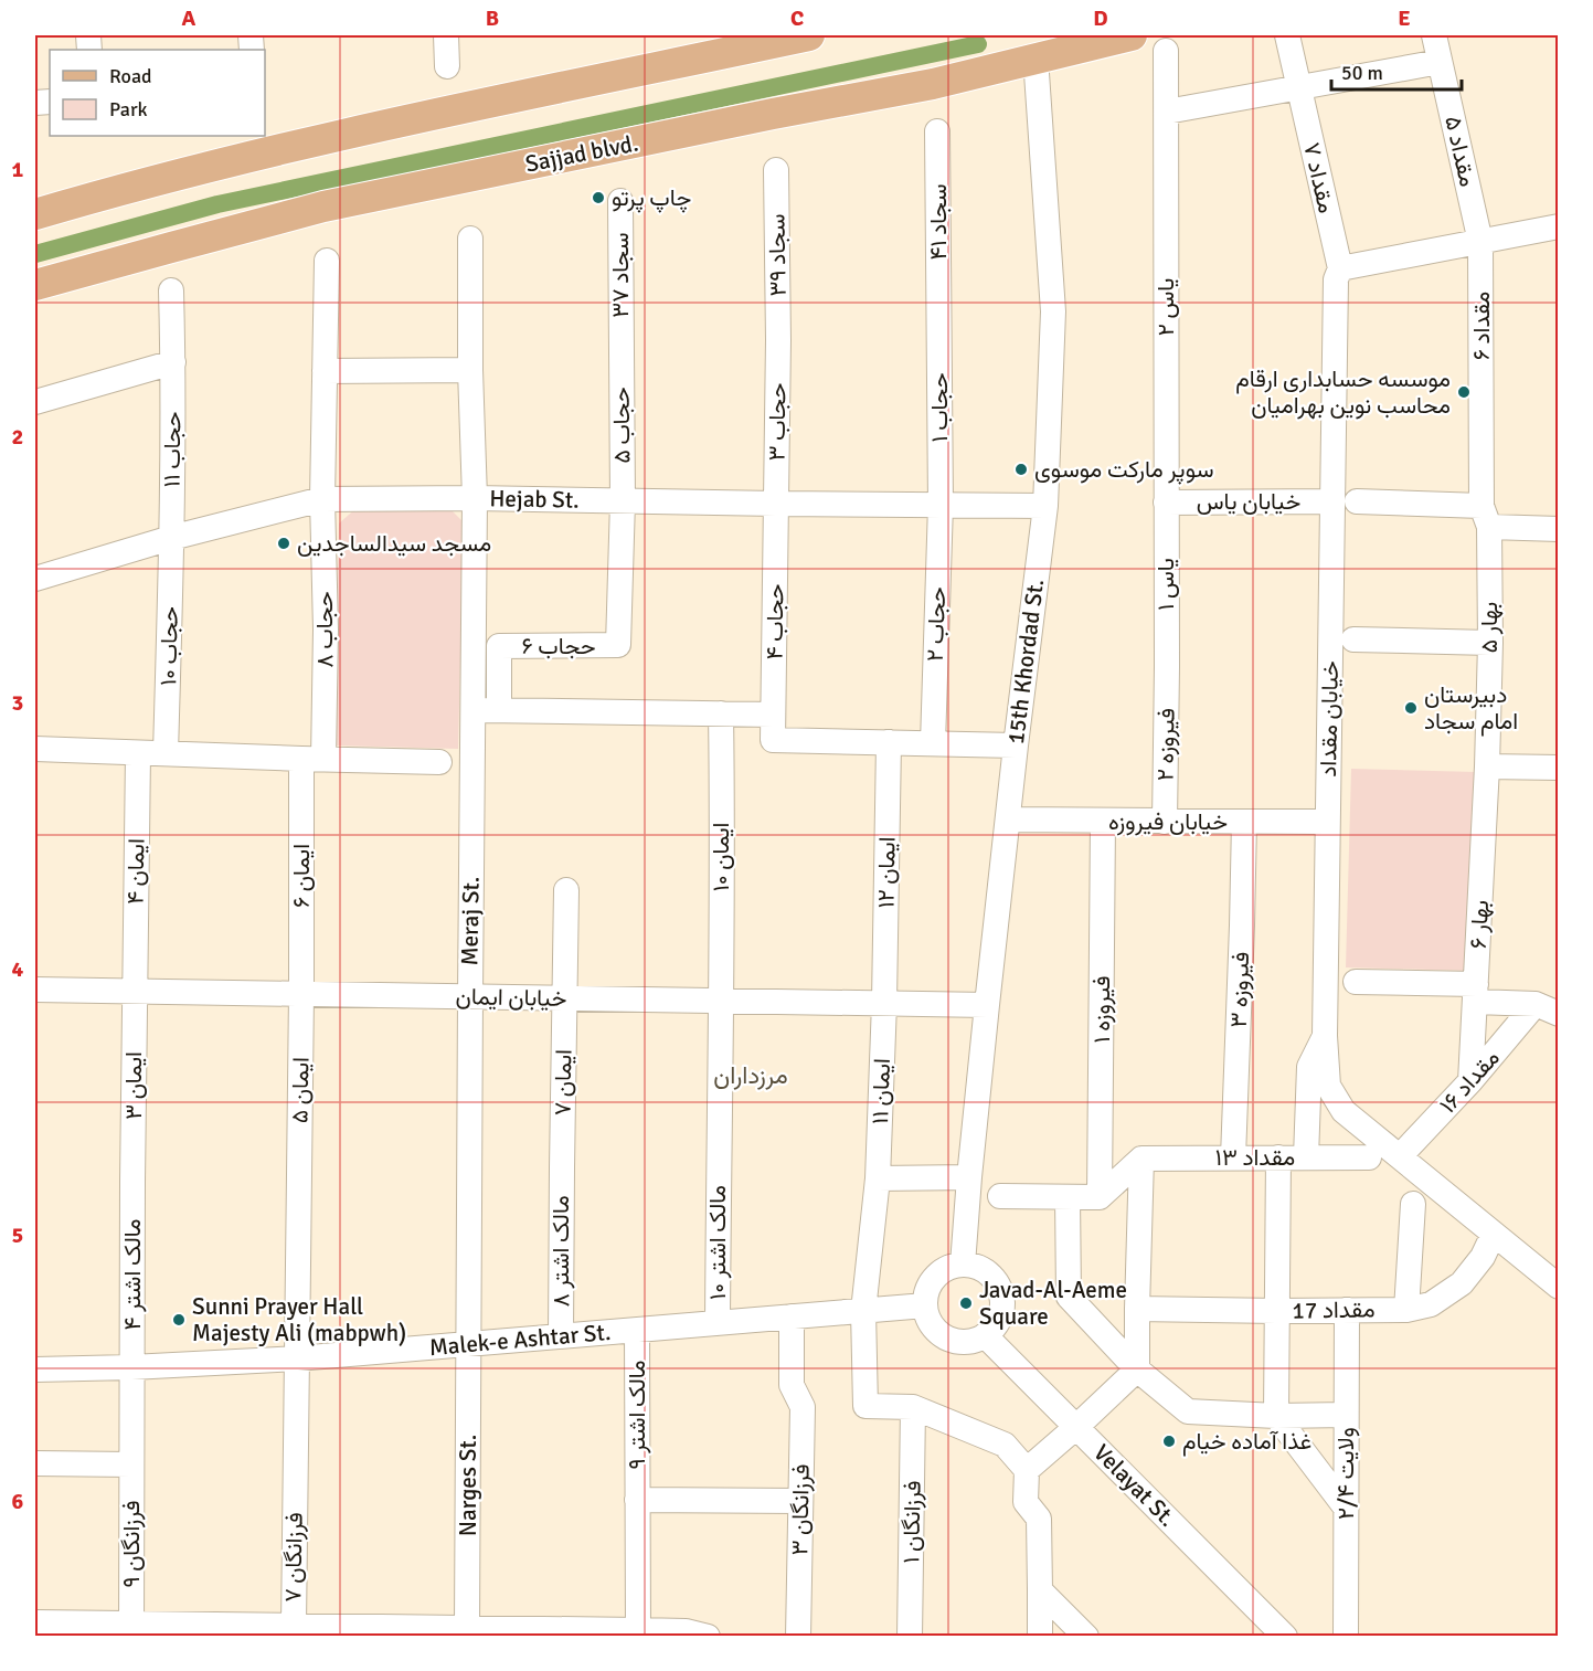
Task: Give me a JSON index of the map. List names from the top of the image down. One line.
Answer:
{"streets":{"main road":["Sajjad blvd."],"street":["مقداد ۵","مقداد ۷","سجاد ۴۱","سجاد ۳۹","سجاد ۳۷","یاس ۲","مقداد ۶","حجاب ۱","حجاب ۳","حجاب ۵","حجاب ۱۱","Hejab St.","خیابان یاس","یاس ۱","حجاب ۴","حجاب ۲","بهار ۵","حجاب ۸","حجاب ۱۰","حجاب ۶","15th Khordad St.","خیابان مقداد","فیروزه ۲","خیابان فیروزه","ایمان ۱۰","ایمان ۴","ایمان ۱۲","ایمان ۶","Meraj St.","بهار ۶","فیروزه ۳","خیابان ایمان","فیروزه ۱","مقداد ۱۶","ایمان ۷","ایمان ۳","ایمان ۵","ایمان ۱۱","مقداد ۱۳","مالک اشتر ۱۰","مالک اشتر ۸","مالک اشتر ۴","مقداد 17","Malek-e Ashtar St.","مالک اشتر ۹","ولایت ۲/۴","Narges St.","Velayat St.","فرزانگان ۳","فرزانگان ۱","فرزانگان ۹","فرزانگان ۷"]},"crossings":[["مقداد ۵","مقداد ۶"],["Sajjad blvd.","15th Khordad St."],["مقداد ۷","خیابان مقداد"],["سجاد ۴۱","حجاب ۱"],["سجاد ۳۹","حجاب ۳"],["سجاد ۳۷","حجاب ۵"],["یاس ۲","خیابان یاس"],["یاس ۲","یاس ۱"],["مقداد ۶","بهار ۵"],["حجاب ۱","Hejab St."],["حجاب ۱","حجاب ۲"],["حجاب ۳","Hejab St."],["حجاب ۳","حجاب ۴"],["حجاب ۵","Hejab St."],["حجاب ۵","حجاب ۶"],["حجاب ۱۱","Hejab St."],["حجاب ۱۱","حجاب ۱۰"],["Hejab St.","حجاب ۴"],["Hejab St.","حجاب ۲"],["Hejab St.","حجاب ۸"],["Hejab St.","حجاب ۱۰"],["Hejab St.","حجاب ۶"],["Hejab St.","15th Khordad St."],["Hejab St.","Meraj St."],["خیابان یاس","یاس ۱"],["خیابان یاس","خیابان مقداد"],["یاس ۱","فیروزه ۲"],["حجاب ۴","ایمان ۱۲"],["بهار ۵","بهار ۶"],["حجاب ۸","ایمان ۶"],["15th Khordad St.","خیابان فیروزه"],["15th Khordad St.","خیابان ایمان"],["15th Khordad St.","Malek-e Ashtar St."],["15th Khordad St.","Velayat St."],["خیابان مقداد","خیابان فیروزه"],["خیابان مقداد","مقداد ۱۶"],["خیابان مقداد","مقداد 17"],["فیروزه ۲","خیابان فیروزه"],["خیابان فیروزه","فیروزه ۳"],["خیابان فیروزه","فیروزه ۱"],["ایمان ۱۰","خیابان ایمان"],["ایمان ۱۰","مالک اشتر ۱۰"],["ایمان ۴","خیابان ایمان"],["ایمان ۴","ایمان ۳"],["ایمان ۱۲","خیابان ایمان"],["ایمان ۱۲","ایمان ۱۱"],["ایمان ۶","خیابان ایمان"],["ایمان ۶","ایمان ۵"],["Meraj St.","خیابان ایمان"],["Meraj St.","Malek-e Ashtar St."],["Meraj St.","Narges St."],["بهار ۶","مقداد ۱۶"],["فیروزه ۳","مقداد ۱۳"],["خیابان ایمان","ایمان ۷"],["خیابان ایمان","ایمان ۳"],["خیابان ایمان","ایمان ۵"],["خیابان ایمان","ایمان ۱۱"],["ایمان ۷","مالک اشتر ۸"],["ایمان ۳","مالک اشتر ۴"],["ایمان ۵","Malek-e Ashtar St."],["ایمان ۵","فرزانگان ۷"],["ایمان ۱۱","Malek-e Ashtar St."],["ایمان ۱۱","فرزانگان ۱"],["مالک اشتر ۱۰","Malek-e Ashtar St."],["مالک اشتر ۸","Malek-e Ashtar St."],["مالک اشتر ۴","Malek-e Ashtar St."],["مالک اشتر ۴","فرزانگان ۹"],["مقداد 17","ولایت ۲/۴"],["Malek-e Ashtar St.","مالک اشتر ۹"],["Malek-e Ashtar St.","Narges St."],["Malek-e Ashtar St.","Velayat St."],["Malek-e Ashtar St.","فرزانگان ۳"],["Malek-e Ashtar St.","فرزانگان ۷"]],"districts":["مرزداران"],"places":["چاپ پرتو","موسسه حسابداری ارقام محاسب نوین بهرامیان","سوپر مارکت موسوی","مسجد سیدالساجدین","دبیرستان امام سجاد","Javad-Al-Aeme Square","Sunni Prayer Hall Majesty Ali (mabpwh)","غذا آماده خیام"],"legend":["Road","Park"],"scale_bar":"50 m","grid":{"columns":["A","B","C","D","E"],"rows":["1","2","3","4","5","6"]}}
